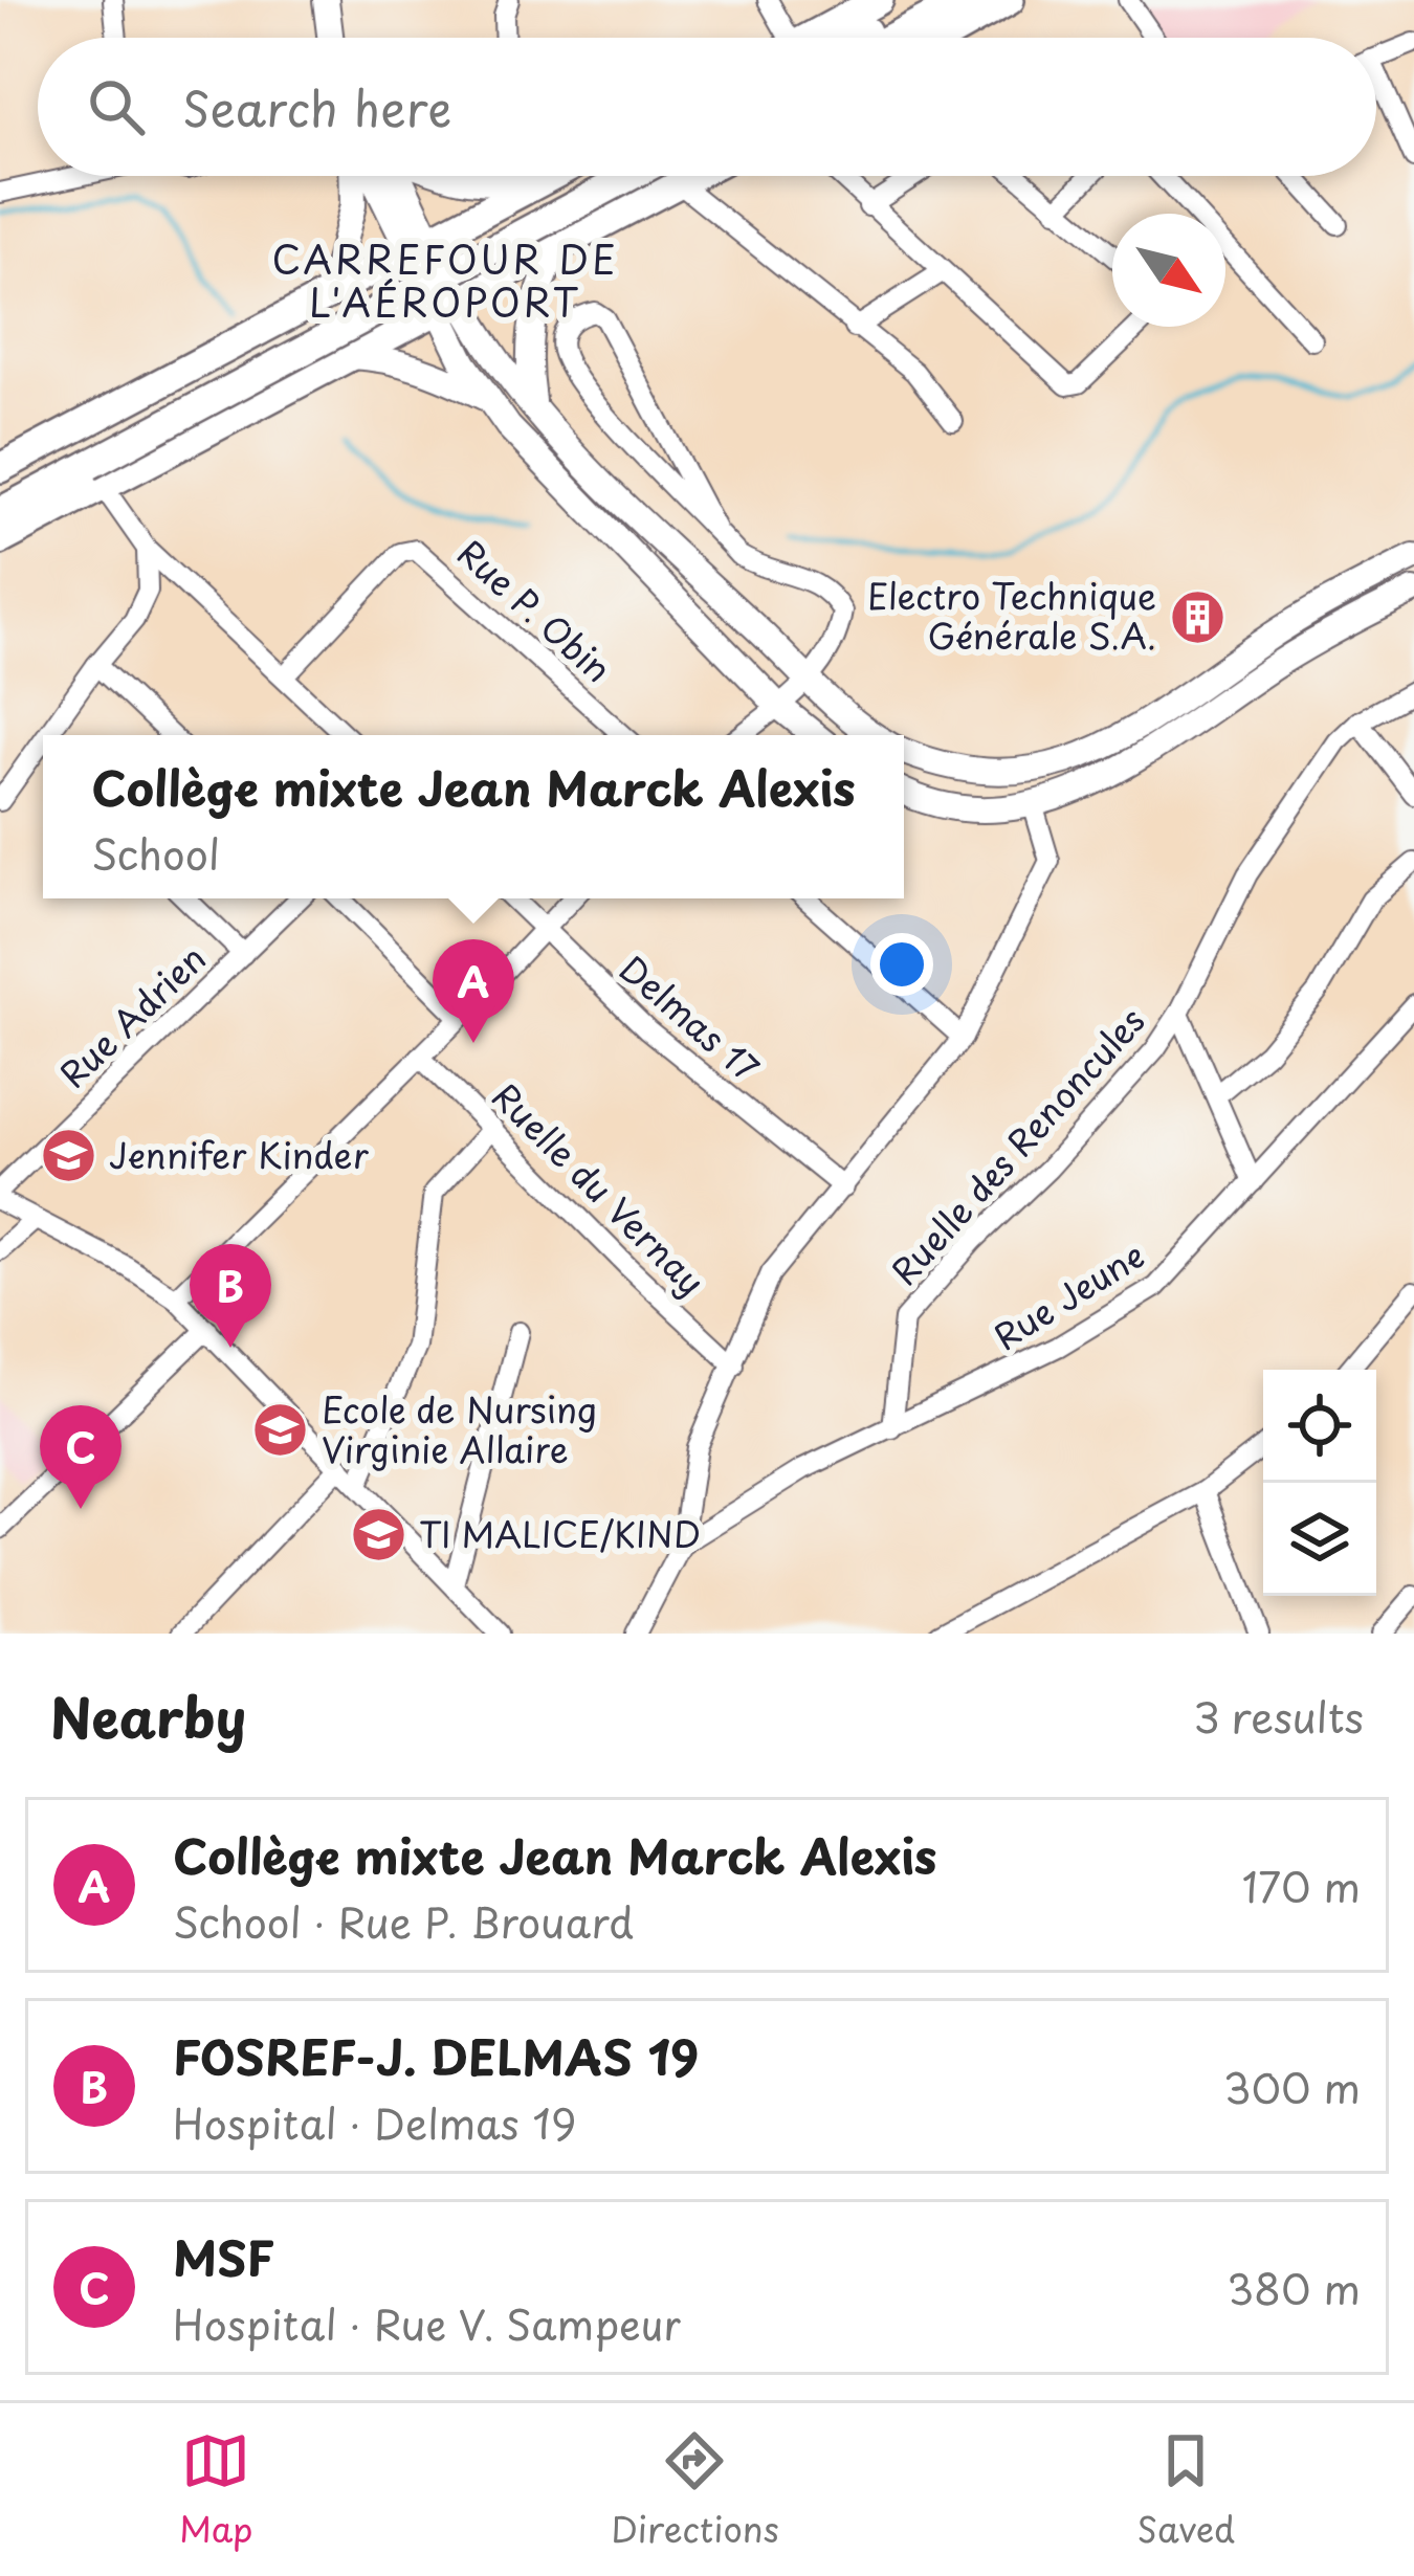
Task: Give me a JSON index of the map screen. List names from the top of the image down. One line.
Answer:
{"streets":{"street":["Rue P. Obin","Rue Adrien","Delmas 17","Ruelle des Renoncules","Ruelle du Vernay","Rue Jeune"]},"crossings":[["Ruelle des Renoncules","Rue Jeune"]],"districts":["CARREFOUR DE L'AÉROPORT"],"places":{"building":["Electro Technique Générale S.A."],"school or university":["Jennifer Kinder","Ecole de Nursing Virginie Allaire","TI MALICE/KIND"]},"north":"bottom right","page":{"search":"Search here","popup":["Collège mixte Jean Marck Alexis","School"],"pins":["A","B","C"],"heading":["Nearby","3 results"],"list":[{"mark":"A","name":"Collège mixte Jean Marck Alexis","note":"School · Rue P. Brouard","value":"170 m"},{"mark":"B","name":"FOSREF-J. DELMAS 19","note":"Hospital · Delmas 19","value":"300 m"},{"mark":"C","name":"MSF","note":"Hospital · Rue V. Sampeur","value":"380 m"}],"nav":["Map","Directions","Saved"]}}
